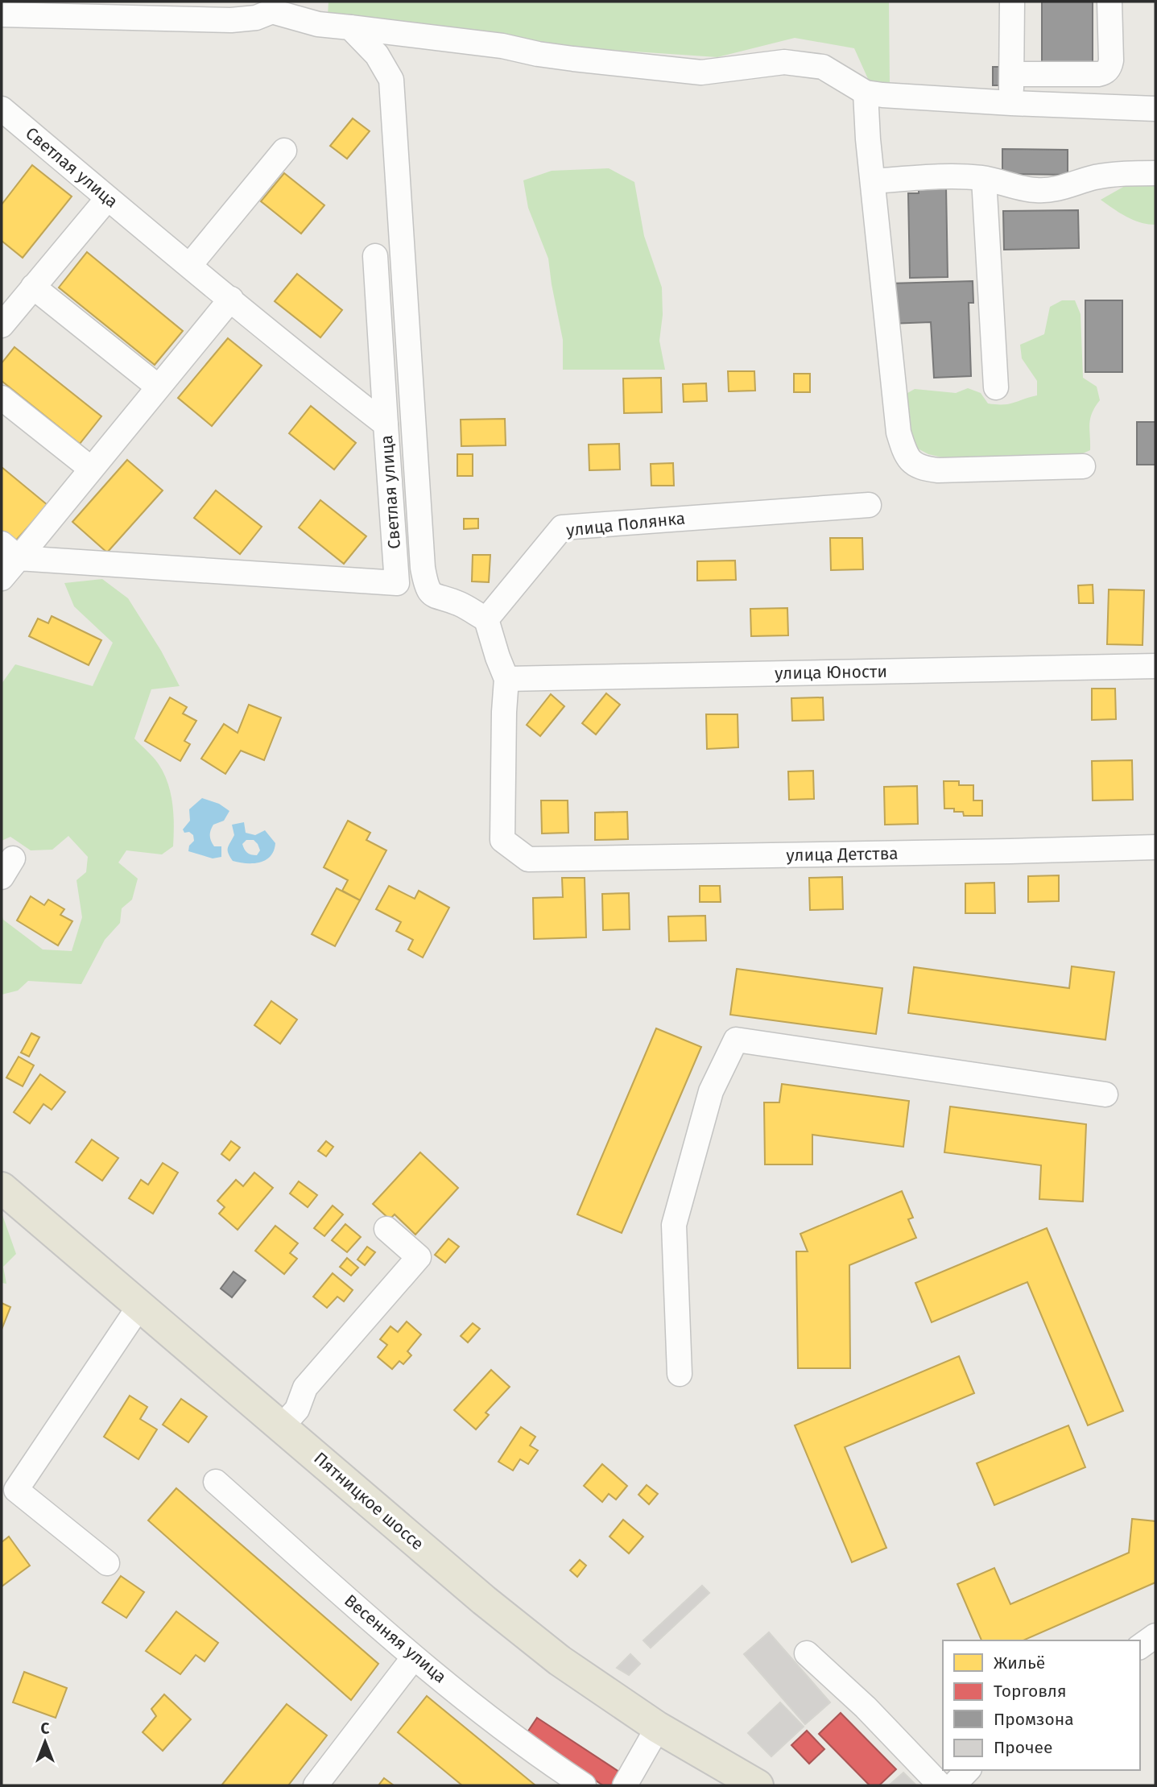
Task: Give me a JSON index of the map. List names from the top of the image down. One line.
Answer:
{"streets":{"main road":["Пятницкое шоссе"],"street":["Светлая улица","улица Полянка","улица Юности","улица Детства","Весенняя улица"]},"crossings":[["улица Юности","улица Детства"]],"legend":["Жильё","Торговля","Промзона","Прочее"],"north":"top"}
